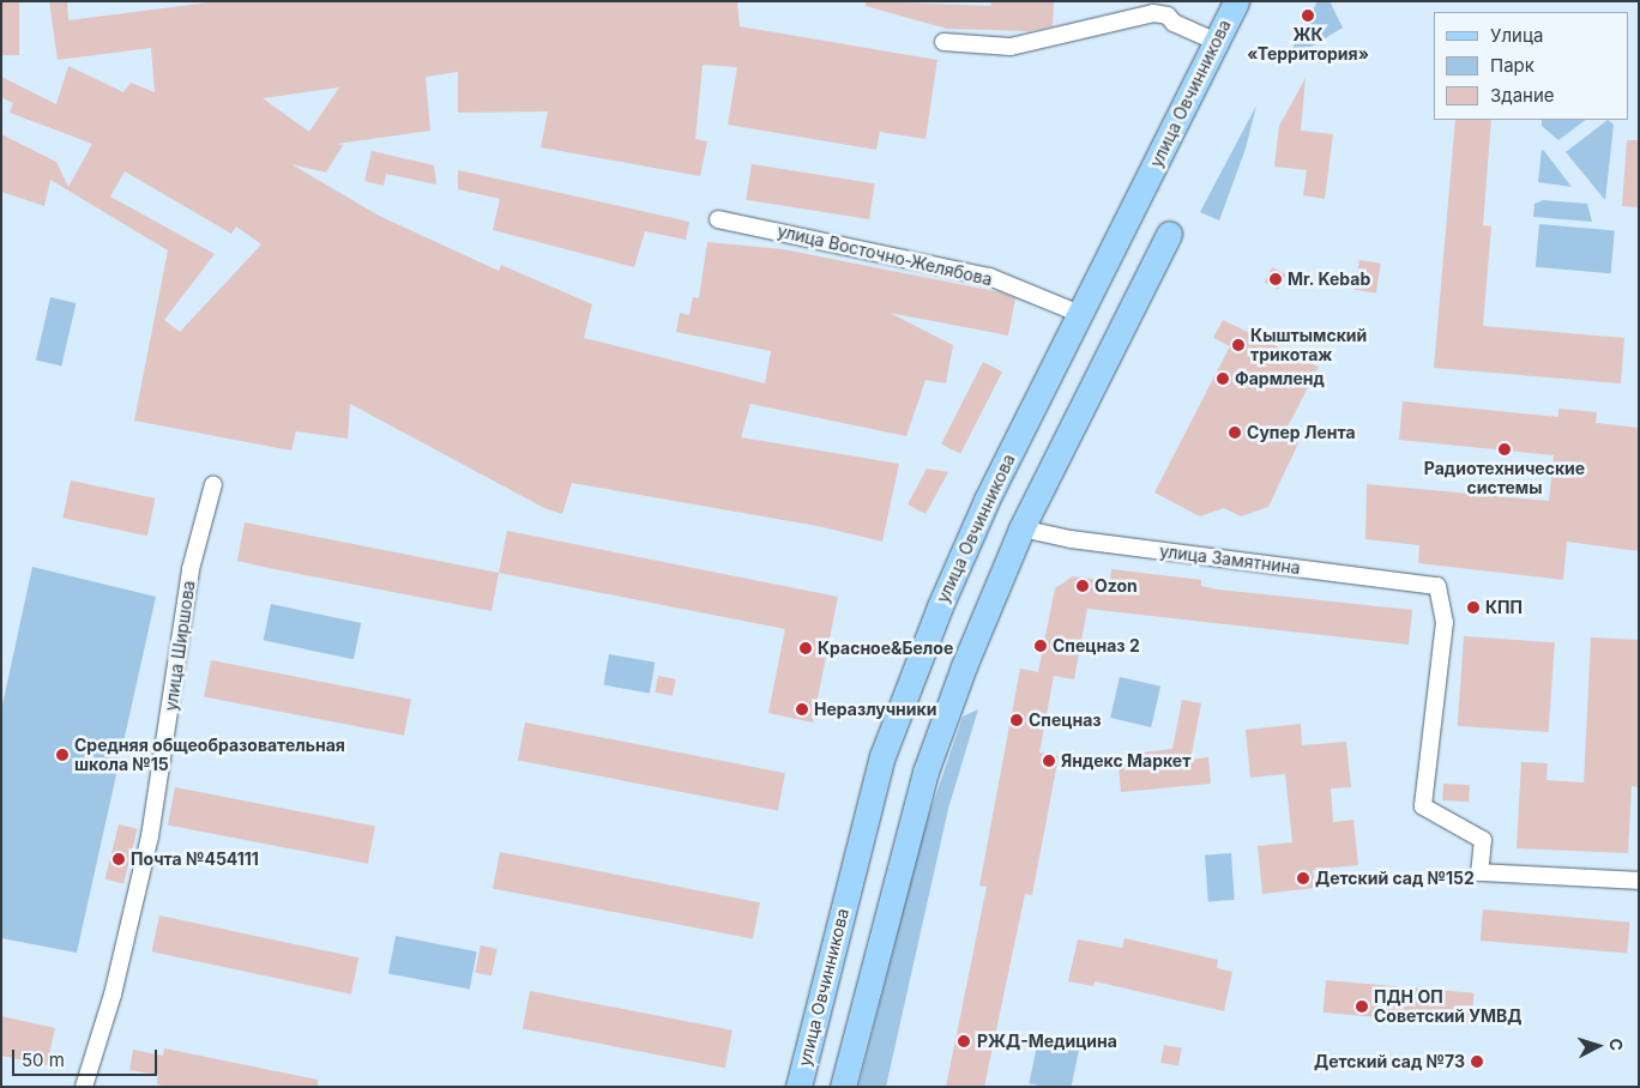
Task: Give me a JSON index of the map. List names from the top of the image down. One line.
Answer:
{"streets":{"main road":["улица Овчинникова"],"street":["улица Восточно-Желябова","улица Замятнина","улица Ширшова"]},"crossings":[["улица Овчинникова","улица Восточно-Желябова"]],"places":["ЖК «Территория»","Mr. Kebab","Кыштымский трикотаж","Фармленд","Супер Лента","Радиотехнические системы","Ozon","КПП","Спецназ 2","Красное&Белое","Неразлучники","Спецназ","Средняя общеобразовательная школа №15","Яндекс Маркет","Почта №454111","Детский сад №152","ПДН ОП Советский УМВД","РЖД-Медицина","Детский сад №73"],"legend":["Улица","Парк","Здание"],"scale_bar":"50 m","north":"right"}
